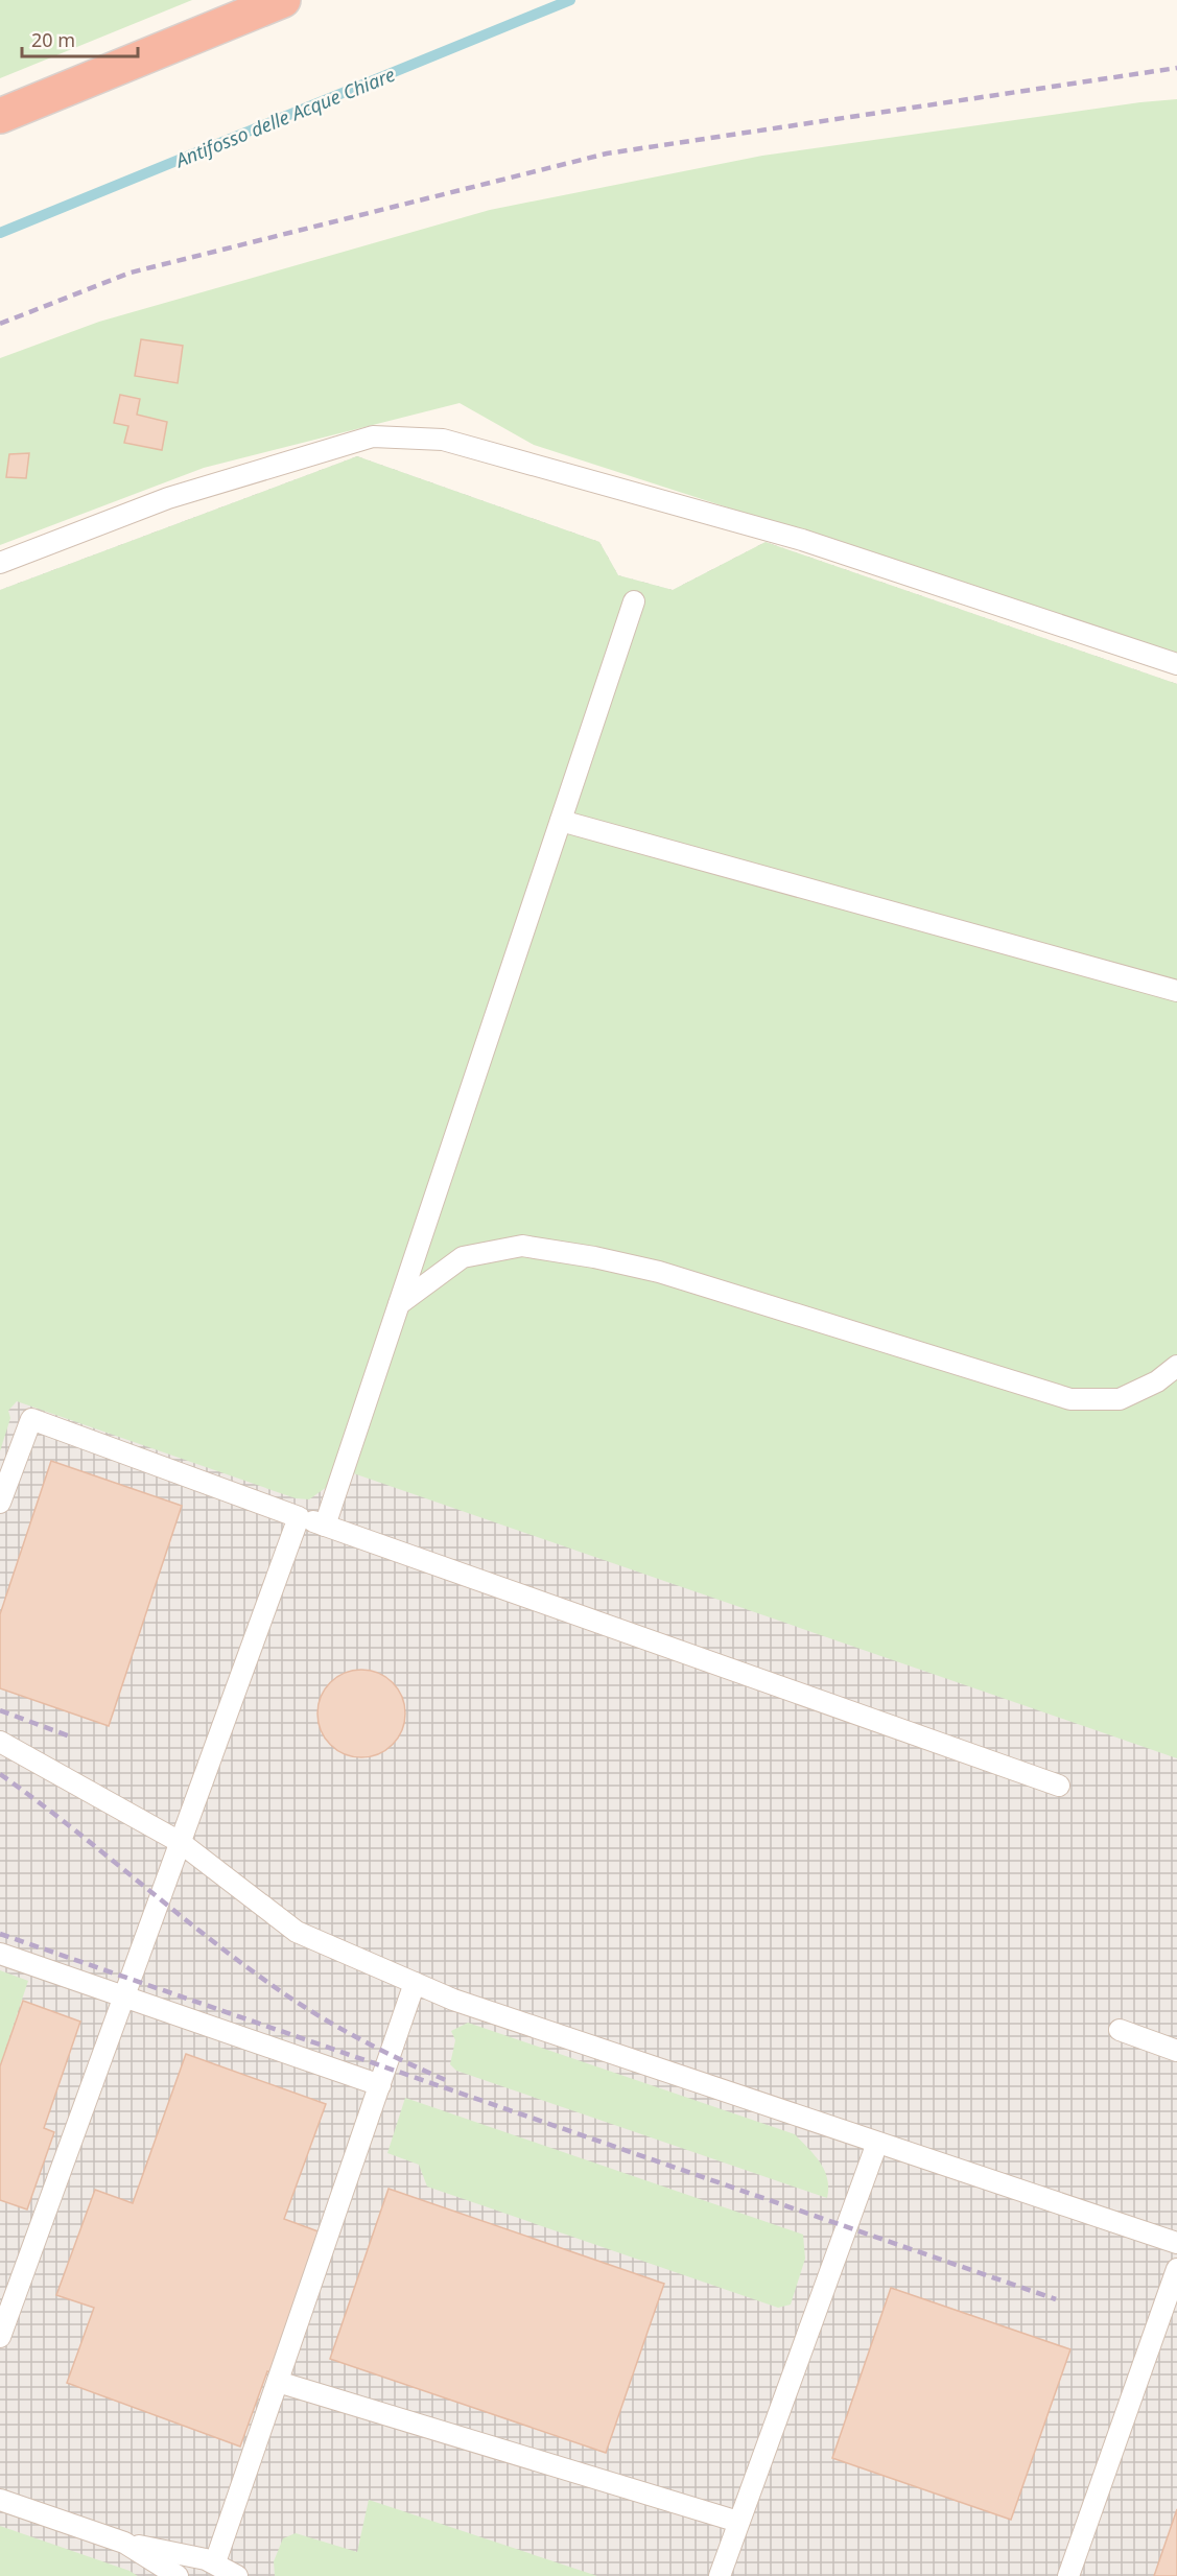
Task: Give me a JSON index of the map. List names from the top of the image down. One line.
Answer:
{"water":["Antifosso delle Acque Chiare"],"scale_bar":"20 m"}
